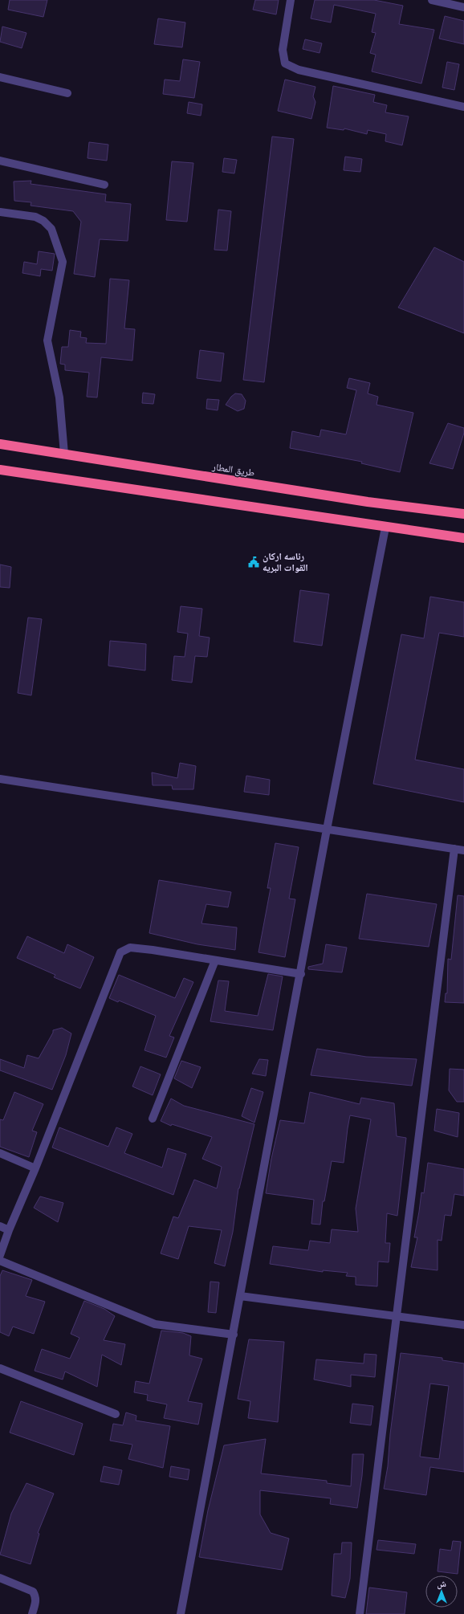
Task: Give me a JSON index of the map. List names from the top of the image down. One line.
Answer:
{"streets":{"highway":["طريق المطار"]},"places":{"public building":["رئاسه اركان القوات البريه"]},"north":"top"}
